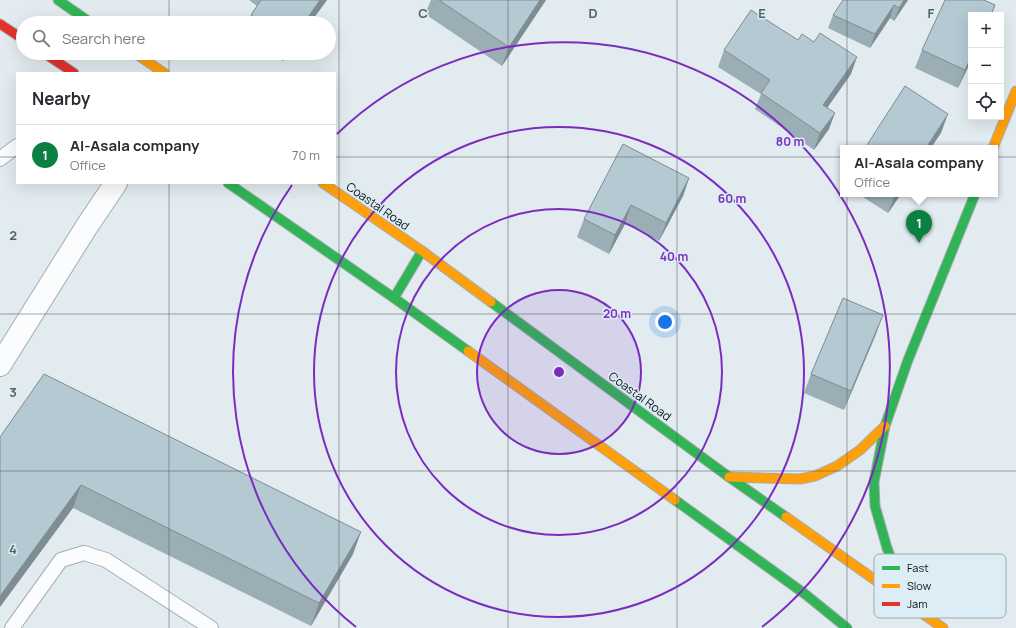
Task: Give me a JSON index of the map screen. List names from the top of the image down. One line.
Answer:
{"streets":{"main road":["Coastal Road"]},"legend":["Fast","Slow","Jam"],"page":{"map_buttons":["+","−"],"search":"Search here","heading":"Nearby","list":[{"mark":"1","name":"Al-Asala company","note":"Office","value":"70 m"}],"popup":["Al-Asala company","Office"],"pins":"1"},"grid":{"columns":["C","D","E","F"],"rows":["2","3","4"]},"rings":["80 m","60 m","40 m","20 m"]}
